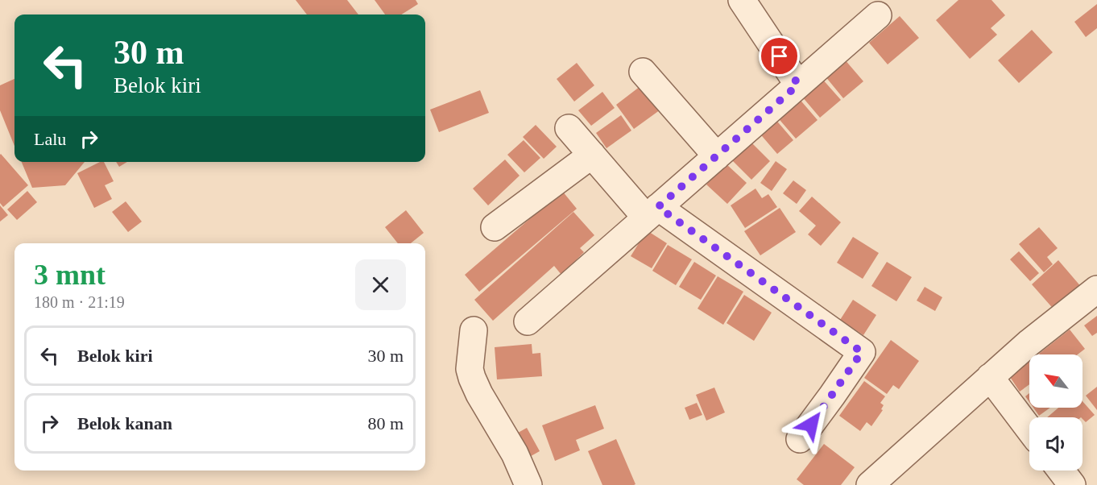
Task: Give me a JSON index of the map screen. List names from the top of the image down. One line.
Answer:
{"north":"top left","page":{"turn":["30 m","Belok kiri"],"then":"Lalu","heading":["3 mnt","180 m · 21:19"],"list":[{"name":"Belok kiri","value":"30 m"},{"name":"Belok kanan","value":"80 m"}]}}
